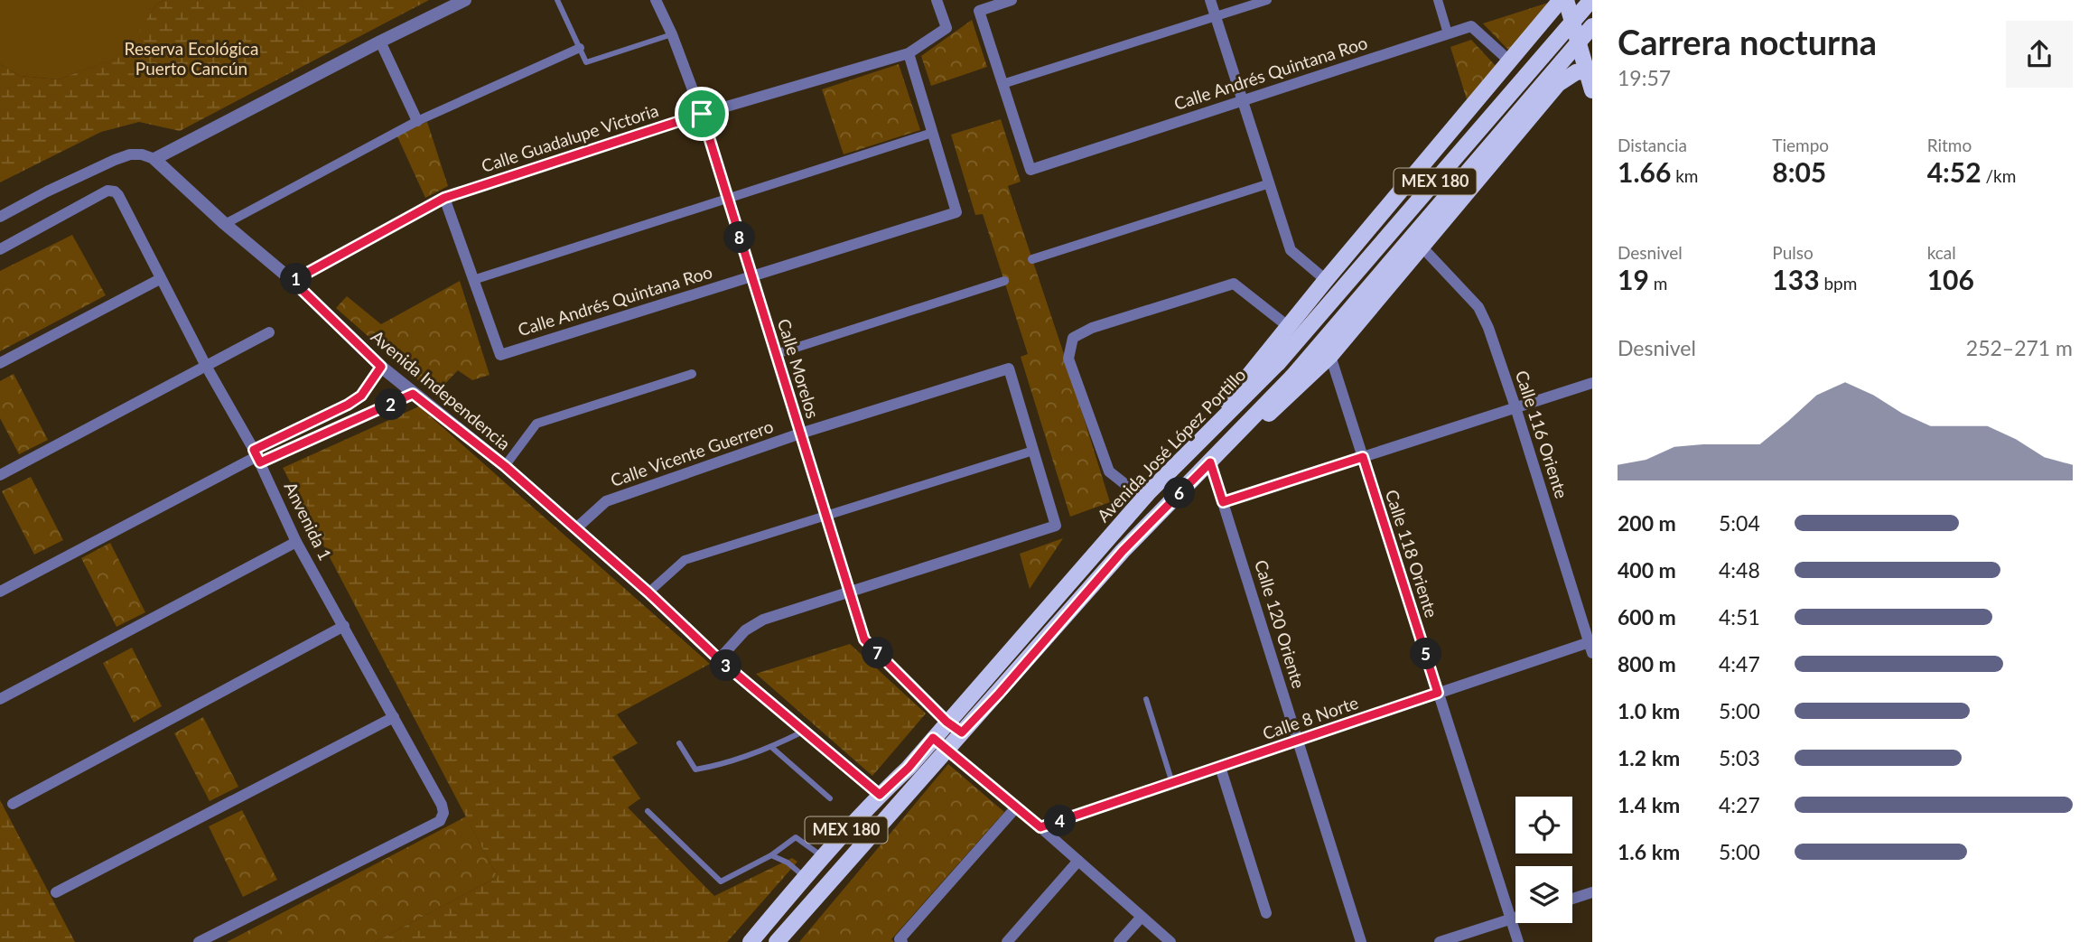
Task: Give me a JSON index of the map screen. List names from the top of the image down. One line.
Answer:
{"streets":{"main road":["MEX 180","Avenida José López Portillo"],"street":["Calle Andrés Quintana Roo","Calle Guadalupe Victoria","Calle Morelos","Avenida Independencia","Calle 116 Oriente","Calle Vicente Guerrero","Anvenida 1","Calle 118 Oriente","Calle 120 Oriente","Calle 8 Norte"]},"crossings":[["Calle Andrés Quintana Roo","Calle Morelos"],["Calle Guadalupe Victoria","Calle Morelos"],["Calle Guadalupe Victoria","Avenida Independencia"],["MEX 180","Calle Morelos"],["MEX 180","Calle 120 Oriente"],["Calle Morelos","Avenida José López Portillo"],["Calle Morelos","Calle Vicente Guerrero"],["Avenida Independencia","Avenida José López Portillo"],["Avenida Independencia","Calle Vicente Guerrero"],["Calle 116 Oriente","Calle 8 Norte"],["Calle 118 Oriente","Calle 8 Norte"],["Calle 120 Oriente","Calle 8 Norte"]],"parks":["Reserva Ecológica Puerto Cancún"],"page":{"heading":["Carrera nocturna","19:57"],"stats":[["Distancia","1.66 km"],["Tiempo","8:05"],["Ritmo","4:52 /km"],["Desnivel","19 m"],["Pulso","133 bpm"],["kcal","106"]],"pins":["8","1","2","6","7","5","3","4"],"chart":["Desnivel","252–271 m"],"list":[{"name":"200 m","note":"5:04"},{"name":"400 m","note":"4:48"},{"name":"600 m","note":"4:51"},{"name":"800 m","note":"4:47"},{"name":"1.0 km","note":"5:00"},{"name":"1.2 km","note":"5:03"},{"name":"1.4 km","note":"4:27"},{"name":"1.6 km","note":"5:00"}]}}
